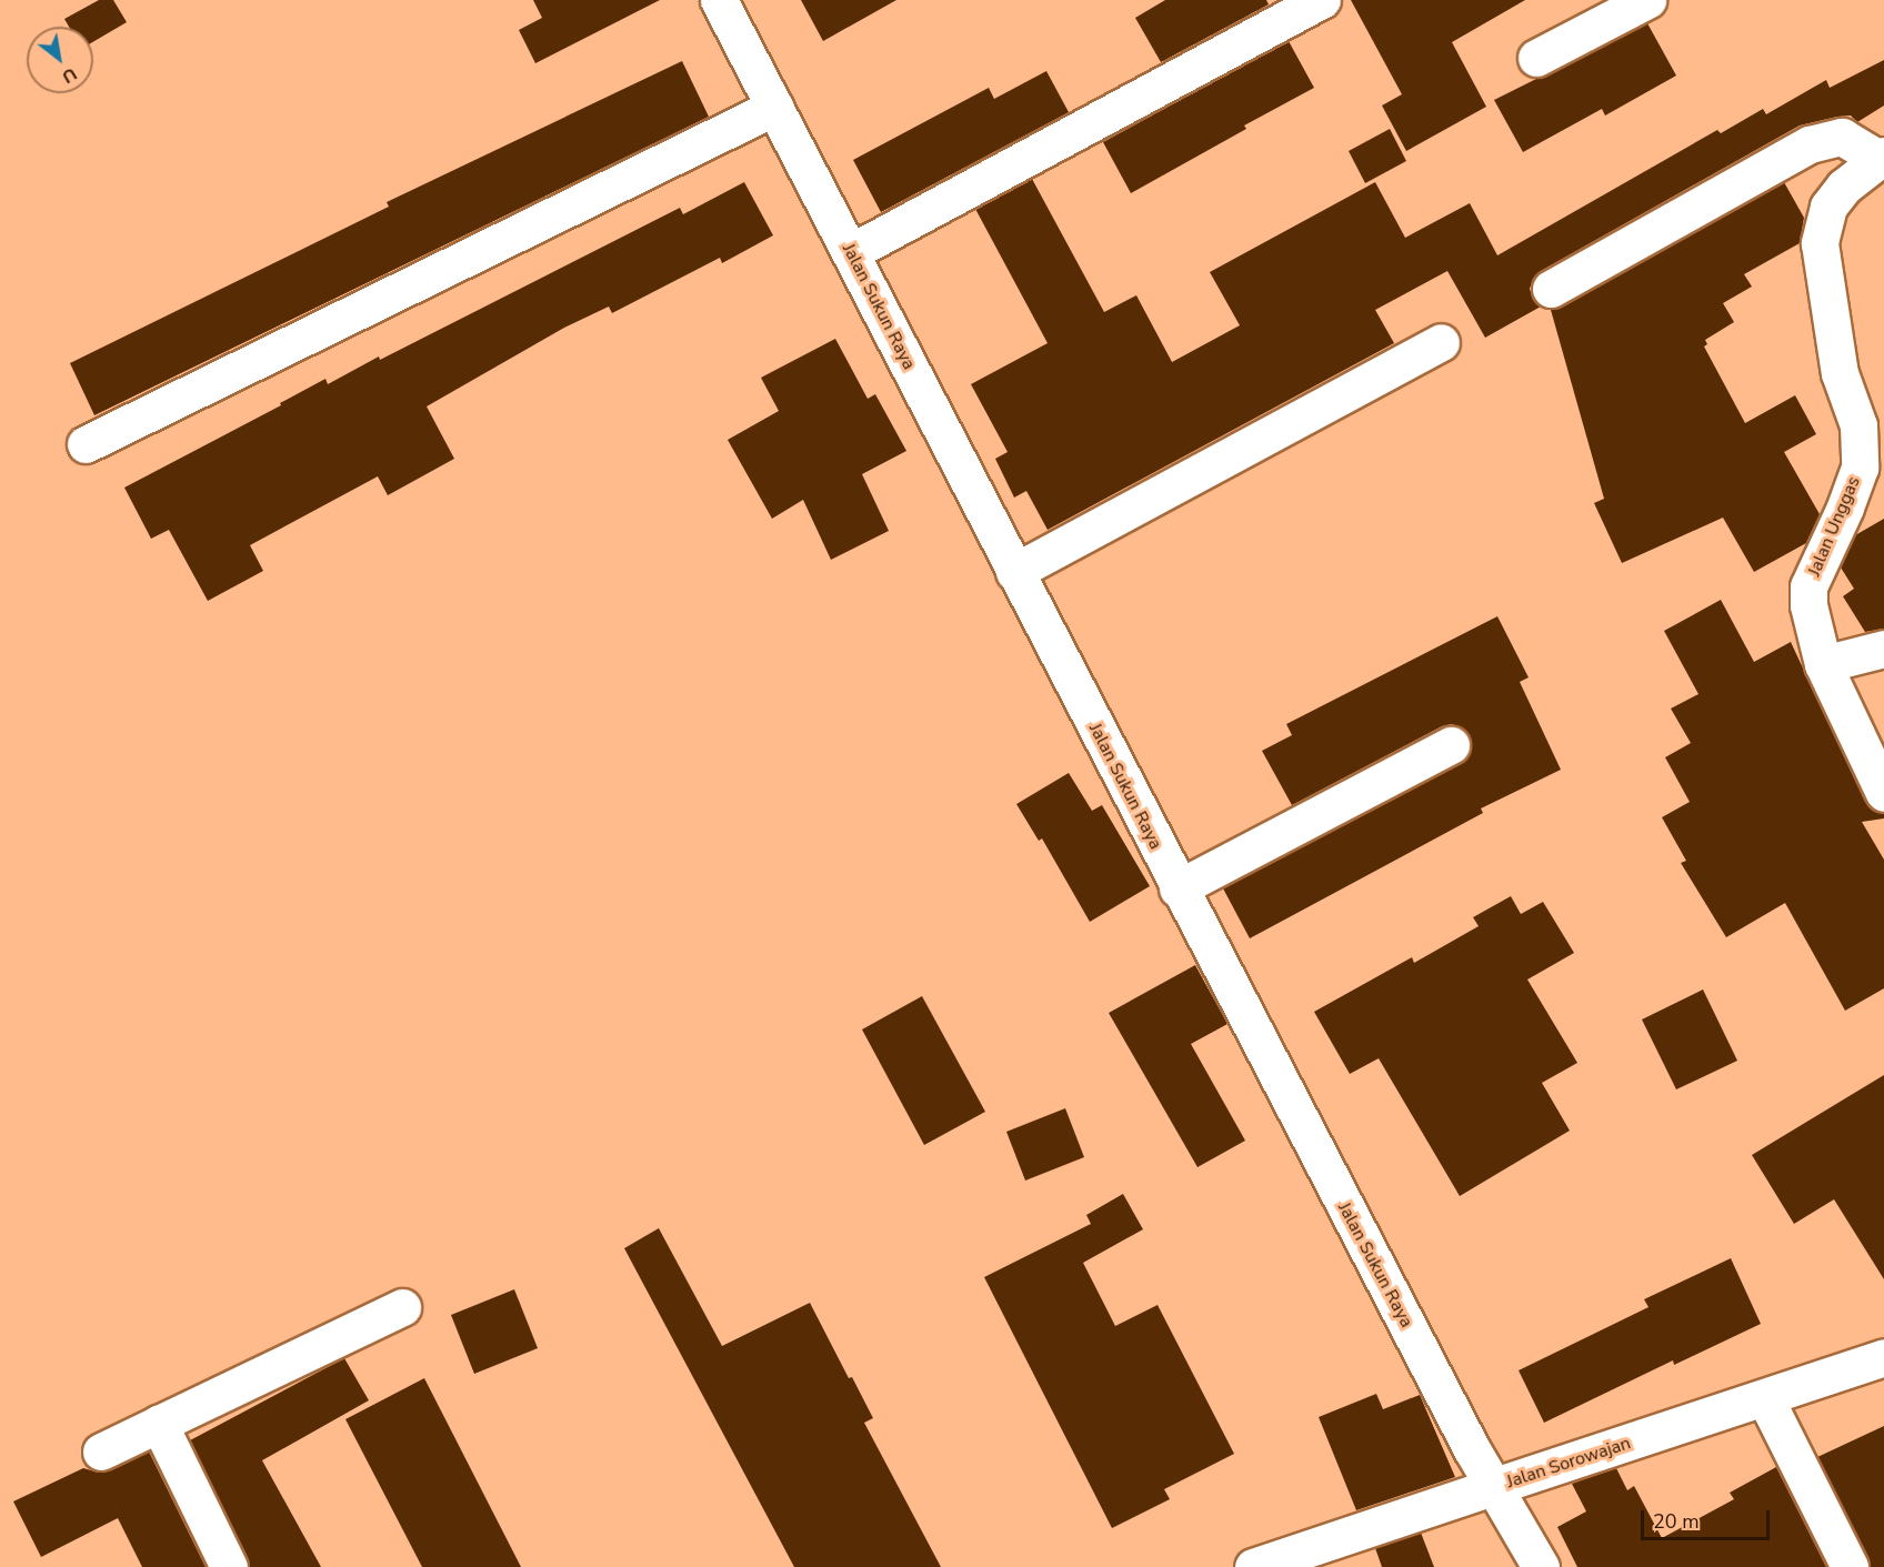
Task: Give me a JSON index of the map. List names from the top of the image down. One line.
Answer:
{"streets":{"street":["Jalan Sukun Raya","Jalan Unggas","Jalan Sorowajan"]},"crossings":[["Jalan Sukun Raya","Jalan Sorowajan"]],"scale_bar":"20 m","north":"bottom right"}
